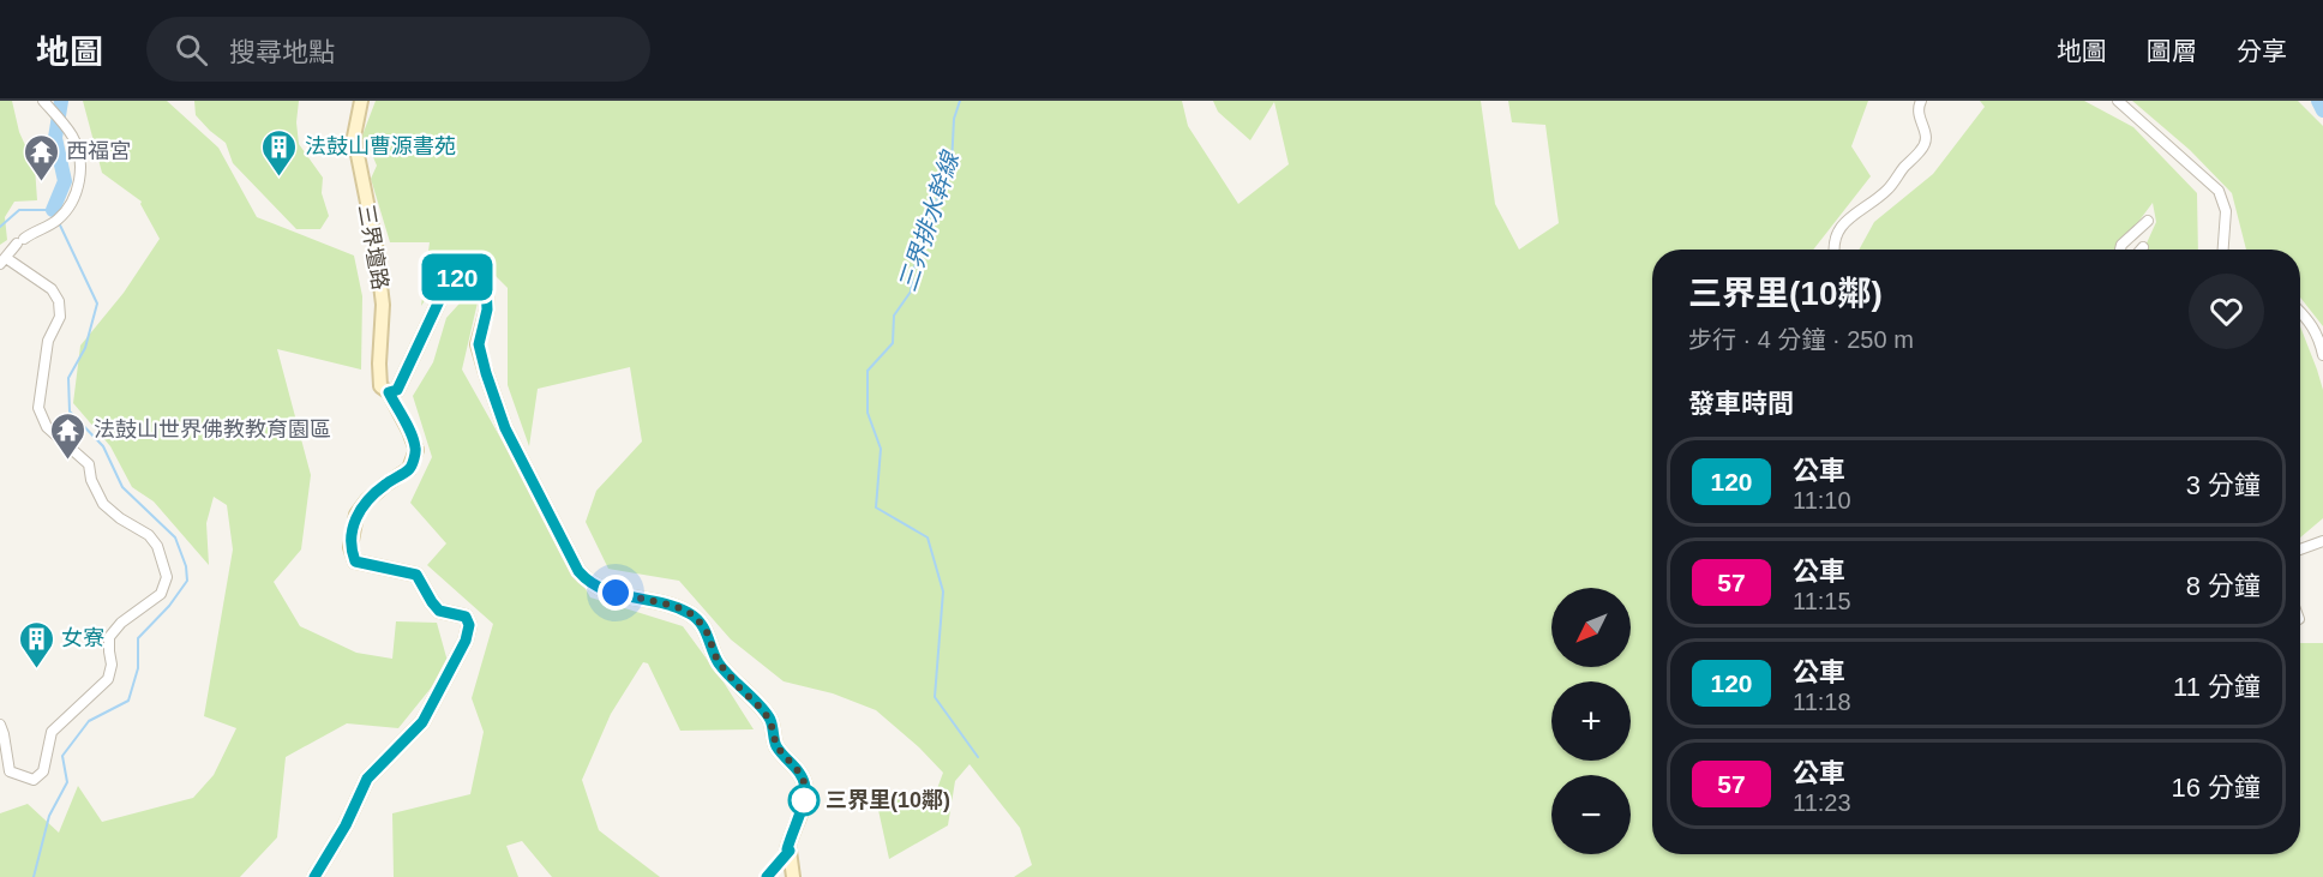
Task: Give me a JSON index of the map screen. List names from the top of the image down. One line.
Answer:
{"streets":{"street":["三界壇路"]},"water":["三界排水幹線"],"places":{"building":["法鼓山曹源書苑","女寮"],"temple":["西福宮","法鼓山世界佛教教育園區"],"other":["三界里(10鄰)"]},"lines":["bus line 120"],"north":"bottom left","page":{"header":"地圖","search":"搜尋地點","nav":["地圖","圖層","分享"],"on_map":"120","heading":[["三界里(10鄰)","步行 · 4 分鐘 · 250 m"],"發車時間"],"list":[{"mark":"120","name":"公車","note":"11:10","value":"3 分鐘"},{"mark":"57","name":"公車","note":"11:15","value":"8 分鐘"},{"mark":"120","name":"公車","note":"11:18","value":"11 分鐘"},{"mark":"57","name":"公車","note":"11:23","value":"16 分鐘"}],"map_buttons":["+","−"]}}
